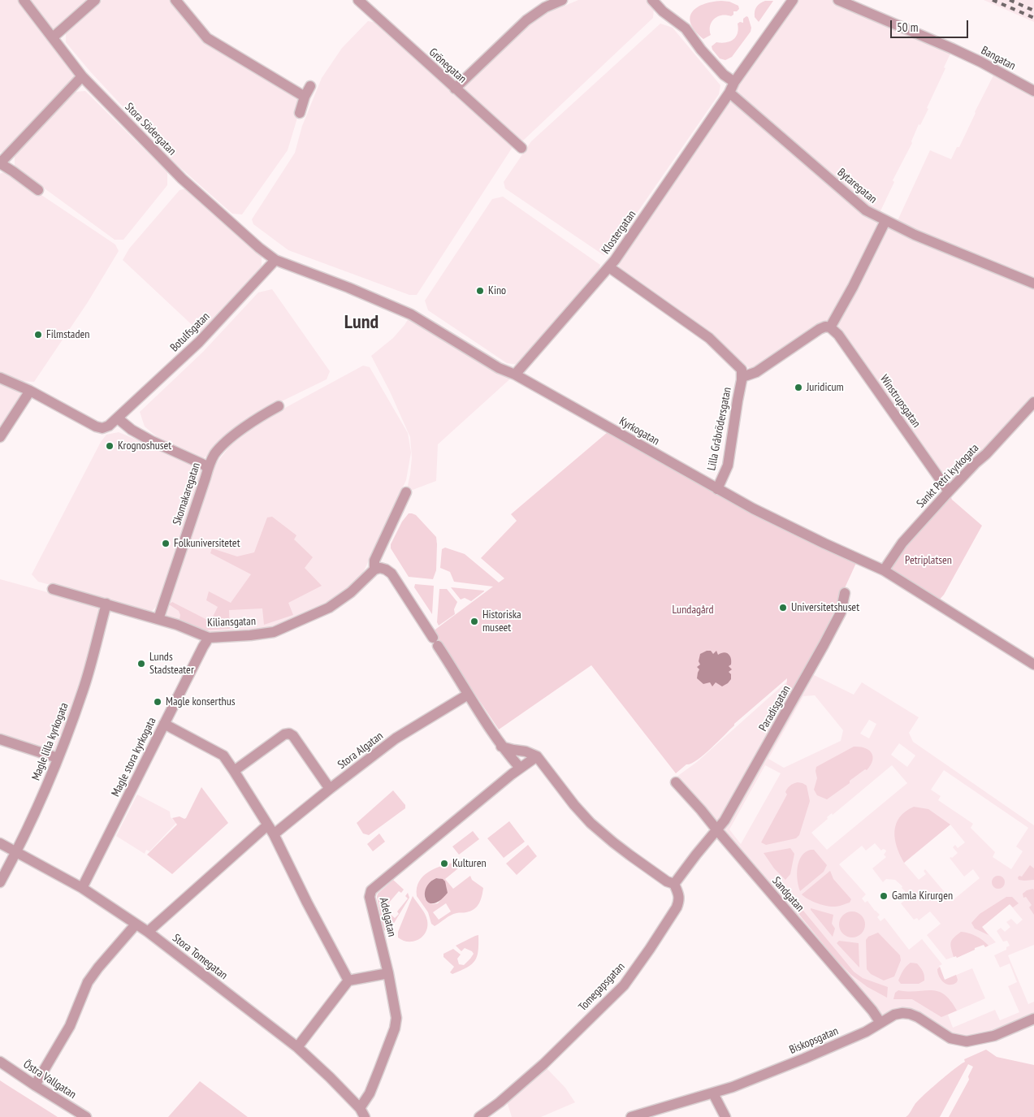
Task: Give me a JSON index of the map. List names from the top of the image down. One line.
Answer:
{"streets":{"street":["Bangatan","Grönegatan","Stora Södergatan","Bytaregatan","Klostergatan","Botulfsgatan","Winstrupsgatan","Lilla Gråbrödersgatan","Kyrkogatan","Sankt Petri kyrkogata","Skomakaregatan","Kiliansgatan","Paradisgatan","Magle lilla kyrkogata","Stora Algatan","Magle stora kyrkogata","Sandgatan","Adelgatan","Stora Tomegatan","Tomegapsgatan","Biskopsgatan","Östra Vallgatan"]},"crossings":[["Stora Södergatan","Botulfsgatan"],["Stora Södergatan","Kyrkogatan"],["Bytaregatan","Klostergatan"],["Klostergatan","Kyrkogatan"],["Winstrupsgatan","Lilla Gråbrödersgatan"],["Winstrupsgatan","Sankt Petri kyrkogata"],["Lilla Gråbrödersgatan","Kyrkogatan"],["Kyrkogatan","Sankt Petri kyrkogata"],["Skomakaregatan","Kiliansgatan"],["Kiliansgatan","Magle lilla kyrkogata"],["Kiliansgatan","Magle stora kyrkogata"],["Paradisgatan","Sandgatan"],["Magle lilla kyrkogata","Stora Tomegatan"],["Magle stora kyrkogata","Stora Tomegatan"],["Sandgatan","Biskopsgatan"],["Adelgatan","Stora Tomegatan"]],"districts":["Lund"],"parks":["Petriplatsen","Lundagård"],"places":["Kino","Filmstaden","Juridicum","Krognoshuset","Folkuniversitetet","Universitetshuset","Historiska museet","Lunds Stadsteater","Magle konserthus","Kulturen","Gamla Kirurgen"],"scale_bar":"50 m"}
